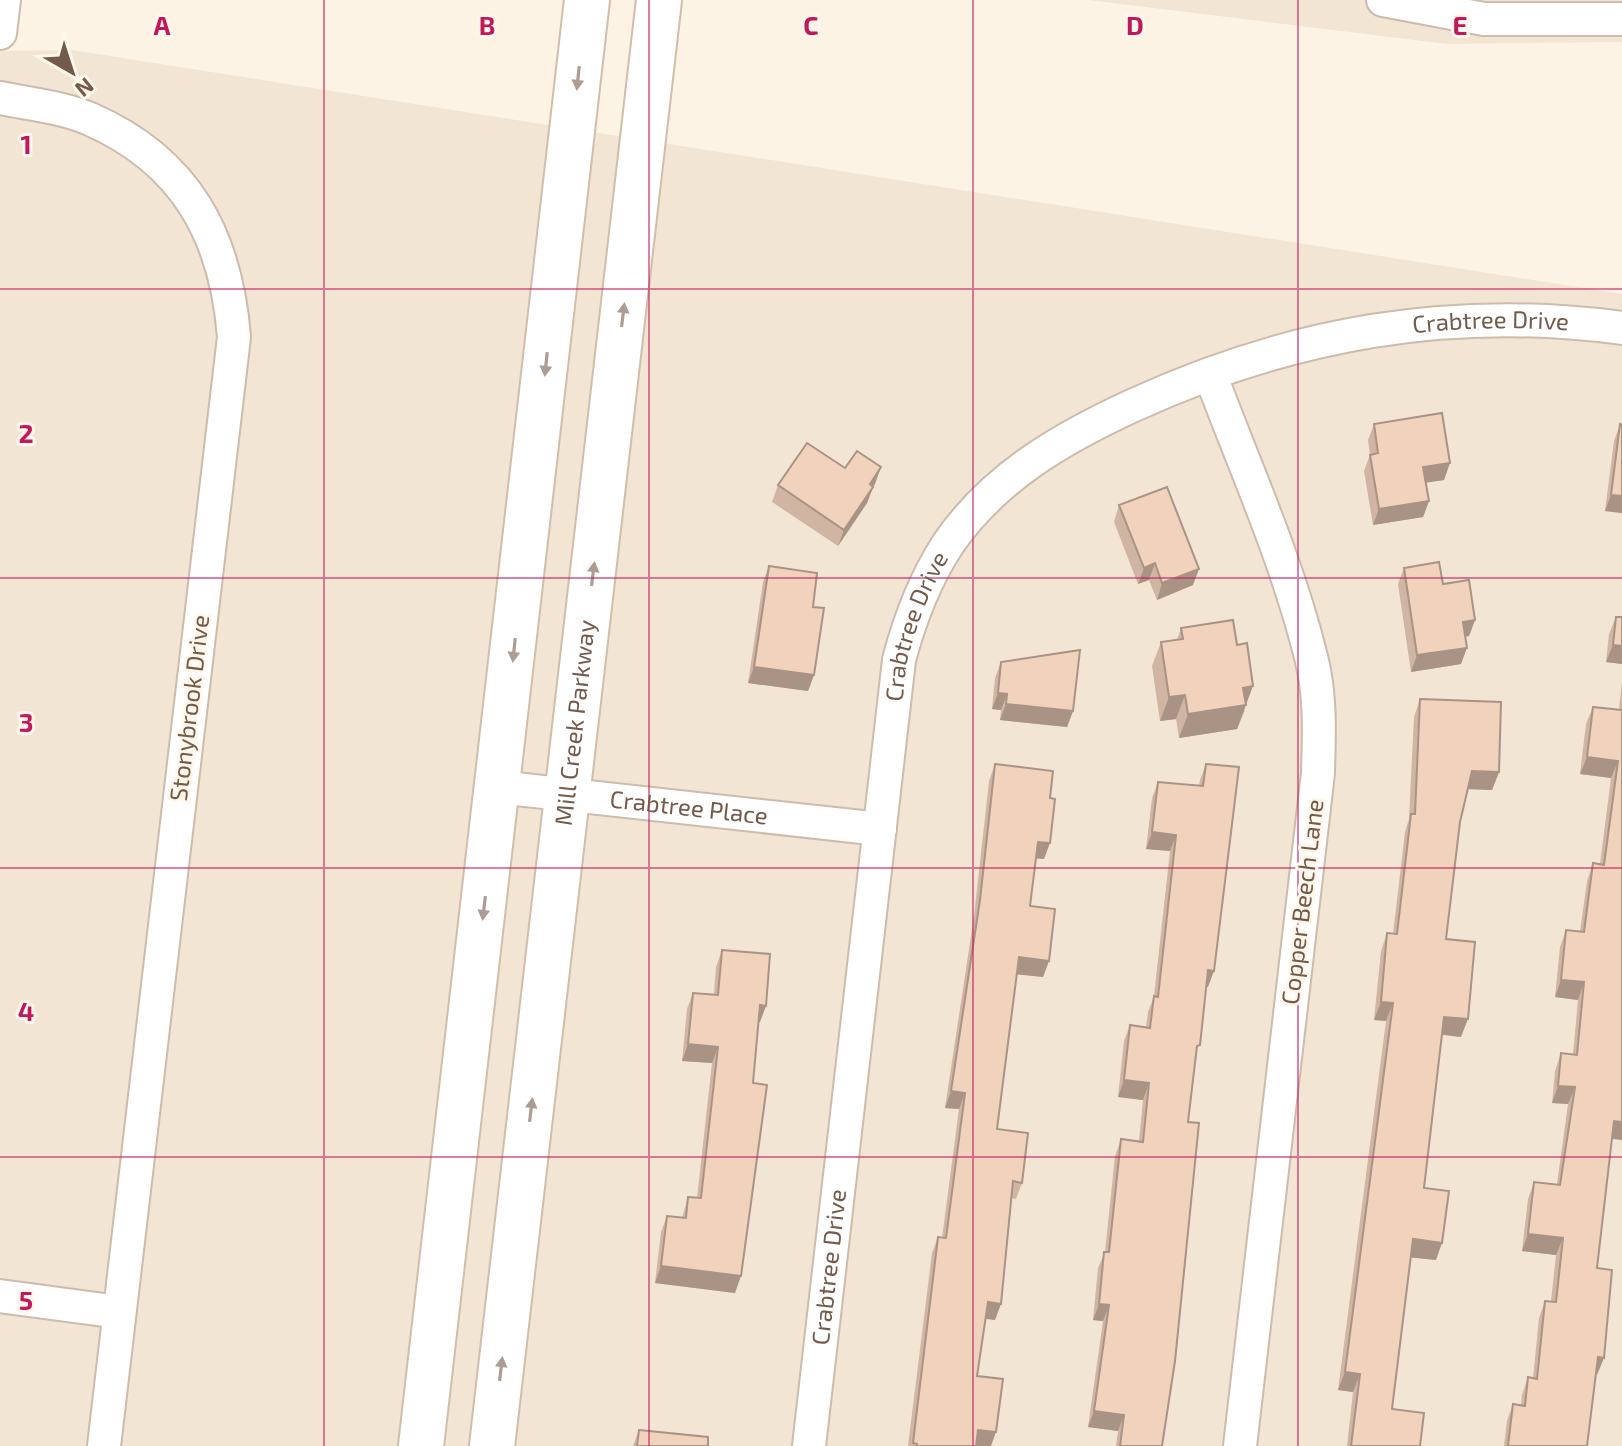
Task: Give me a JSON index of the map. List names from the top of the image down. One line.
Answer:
{"streets":{"main road":["Mill Creek Parkway"],"street":["Crabtree Drive","Stonybrook Drive","Crabtree Place","Copper Beech Lane"]},"crossings":[["Crabtree Drive","Crabtree Place"],["Crabtree Drive","Copper Beech Lane"],["Mill Creek Parkway","Crabtree Place"]],"north":"bottom right","grid":{"columns":["A","B","C","D","E"],"rows":["1","2","3","4","5"]}}
